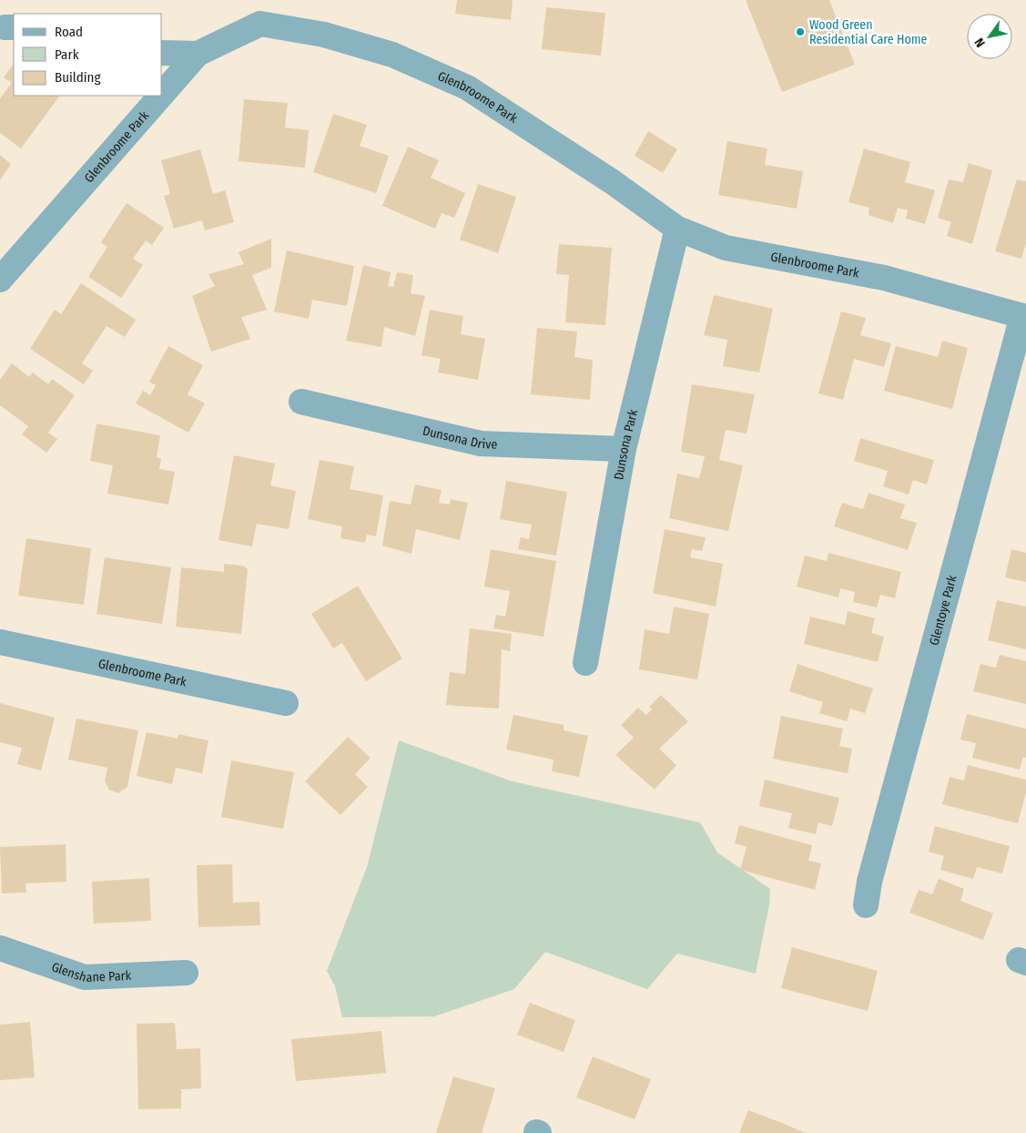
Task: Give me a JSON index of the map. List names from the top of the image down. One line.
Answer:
{"streets":{"street":["Glenbroome Park","Dunsona Drive","Dunsona Park","Glentoye Park","Glenshane Park"]},"crossings":[["Glenbroome Park","Dunsona Park"],["Glenbroome Park","Glentoye Park"],["Dunsona Drive","Dunsona Park"]],"places":["Wood Green Residential Care Home"],"legend":["Road","Park","Building"],"north":"bottom left"}
